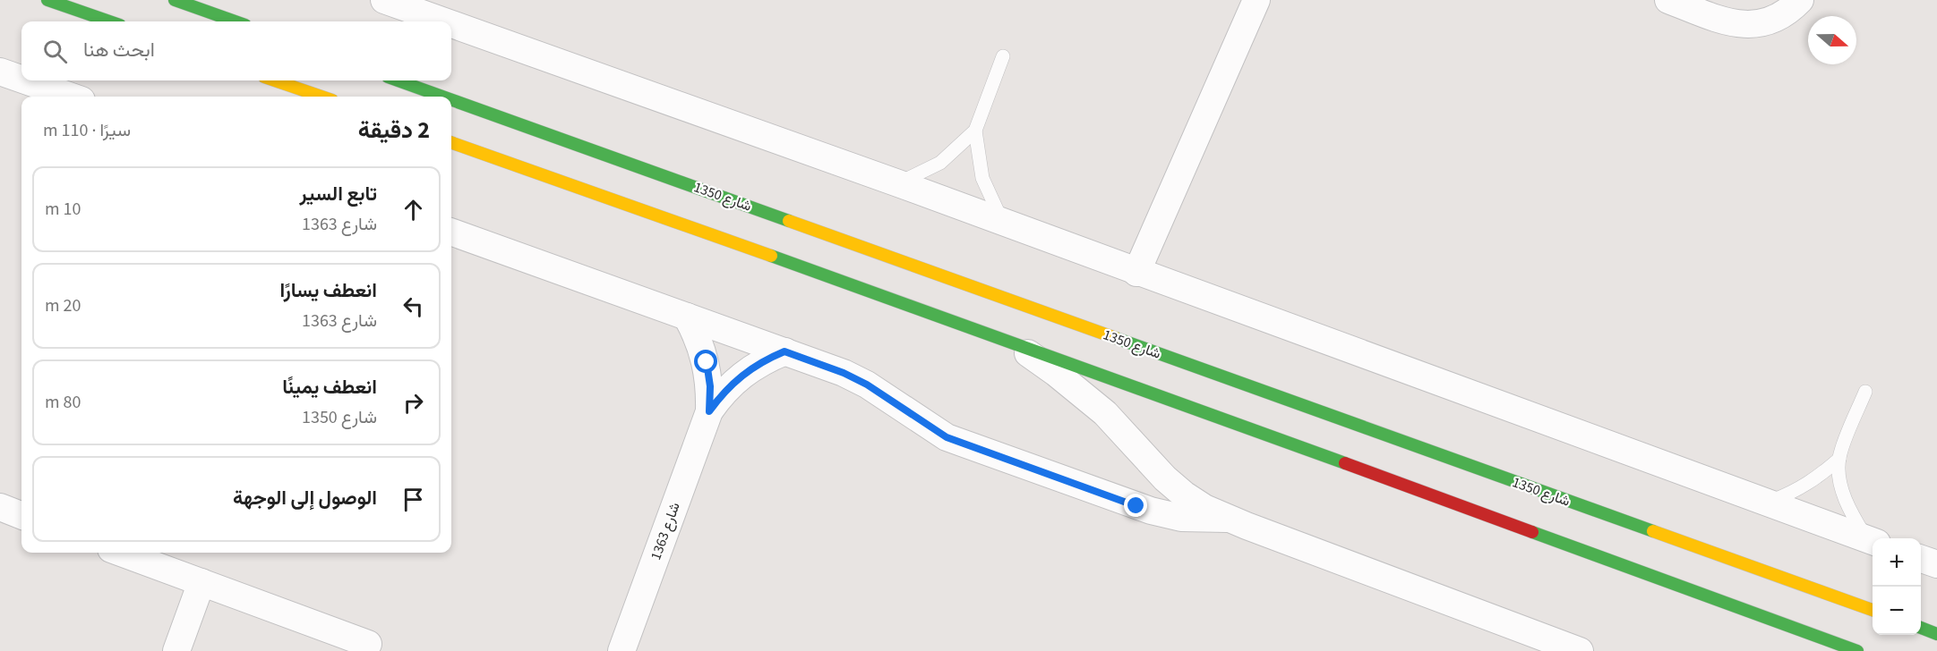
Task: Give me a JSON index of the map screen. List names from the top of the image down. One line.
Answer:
{"streets":{"street":["شارع 1350","شارع 1363"]},"north":"right","page":{"search":"ابحث هنا","heading":["2 دقيقة","سيرًا · 110 m"],"list":[["تابع السير","شارع 1363","10 m"],["انعطف يسارًا","شارع 1363","20 m"],["انعطف يمينًا","شارع 1350","80 m"],"الوصول إلى الوجهة"],"map_buttons":["+","−"]}}
